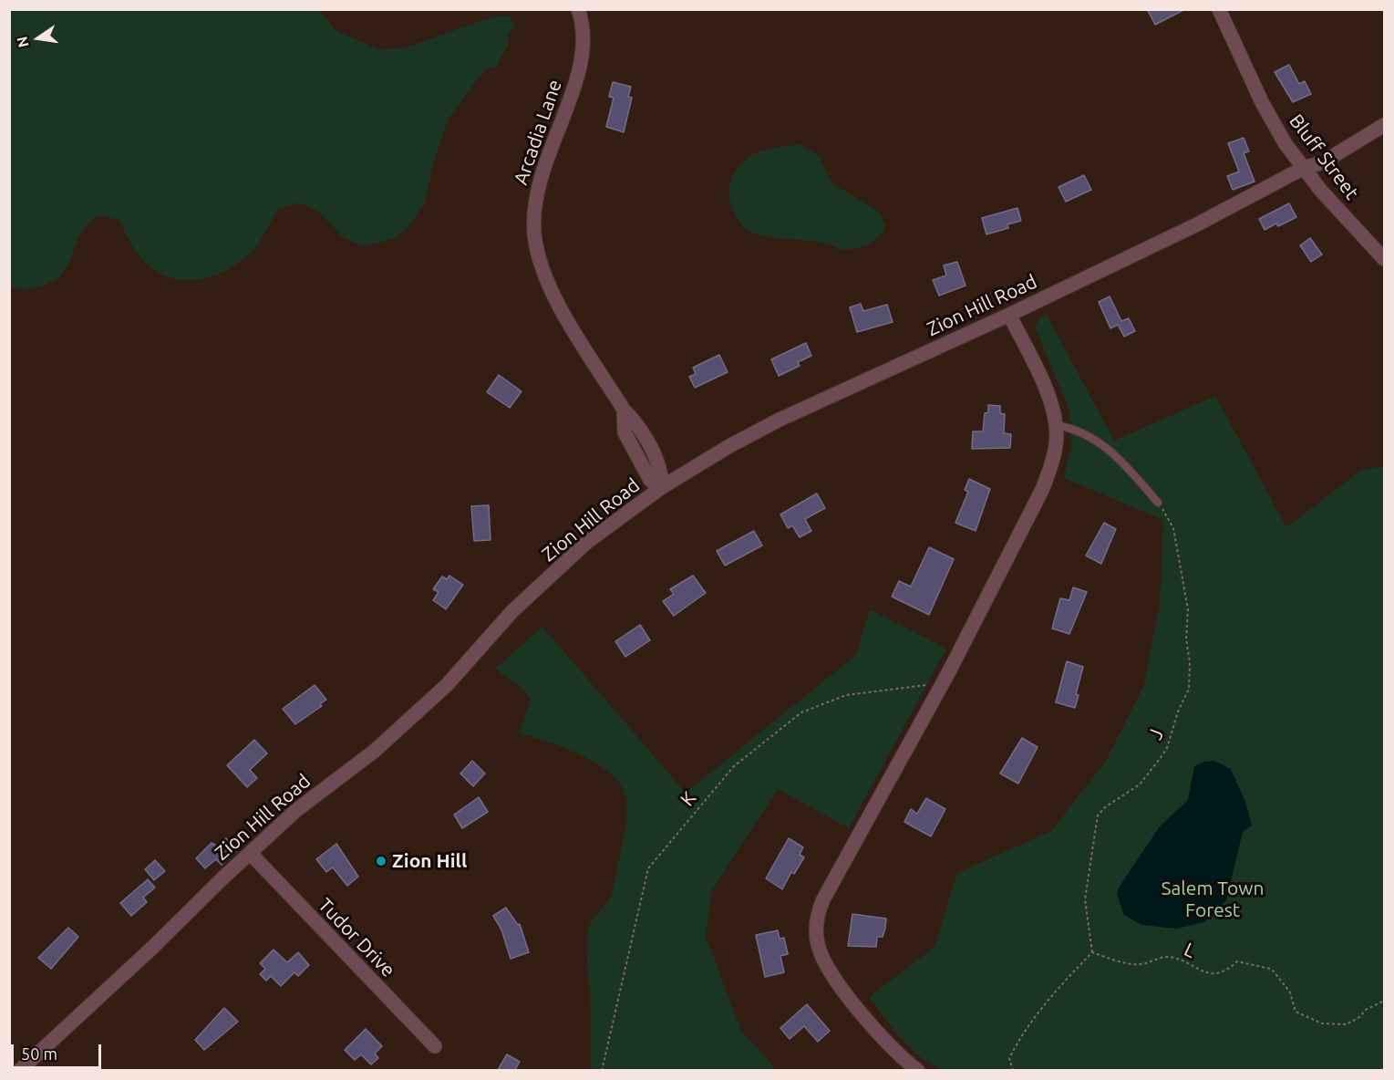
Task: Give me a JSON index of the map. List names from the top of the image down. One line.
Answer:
{"streets":{"street":["Arcadia Lane","Bluff Street","Zion Hill Road","Tudor Drive"],"path":["J","K","L"]},"crossings":[["Arcadia Lane","Zion Hill Road"],["Bluff Street","Zion Hill Road"],["Zion Hill Road","Tudor Drive"],["J","L"]],"parks":["Salem Town Forest"],"places":["Zion Hill"],"scale_bar":"50 m","north":"left"}
